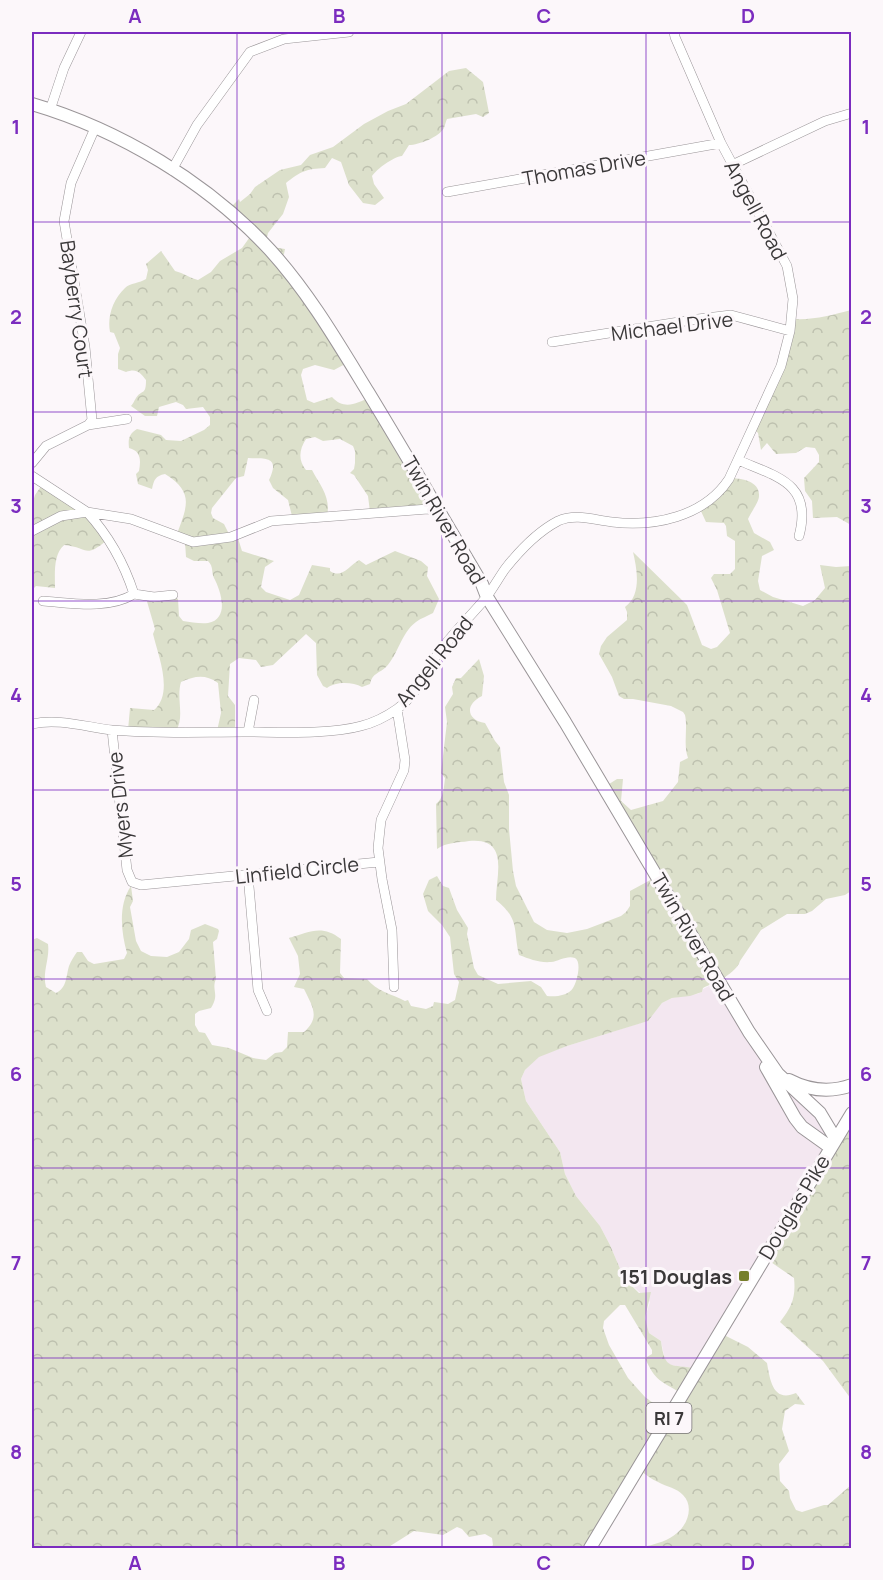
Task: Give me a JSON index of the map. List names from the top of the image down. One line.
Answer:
{"streets":{"main road":["Twin River Road","Douglas Pike","RI 7"],"street":["Thomas Drive","Angell Road","Bayberry Court","Michael Drive","Myers Drive","Linfield Circle"]},"crossings":[["Thomas Drive","Angell Road"],["Angell Road","Michael Drive"],["Angell Road","Twin River Road"],["Angell Road","Myers Drive"],["Angell Road","Linfield Circle"],["Bayberry Court","Twin River Road"],["Twin River Road","Douglas Pike"],["Myers Drive","Linfield Circle"]],"places":{"transit":["151 Douglas"]},"grid":{"columns":["A","B","C","D"],"rows":["1","2","3","4","5","6","7","8"]}}
